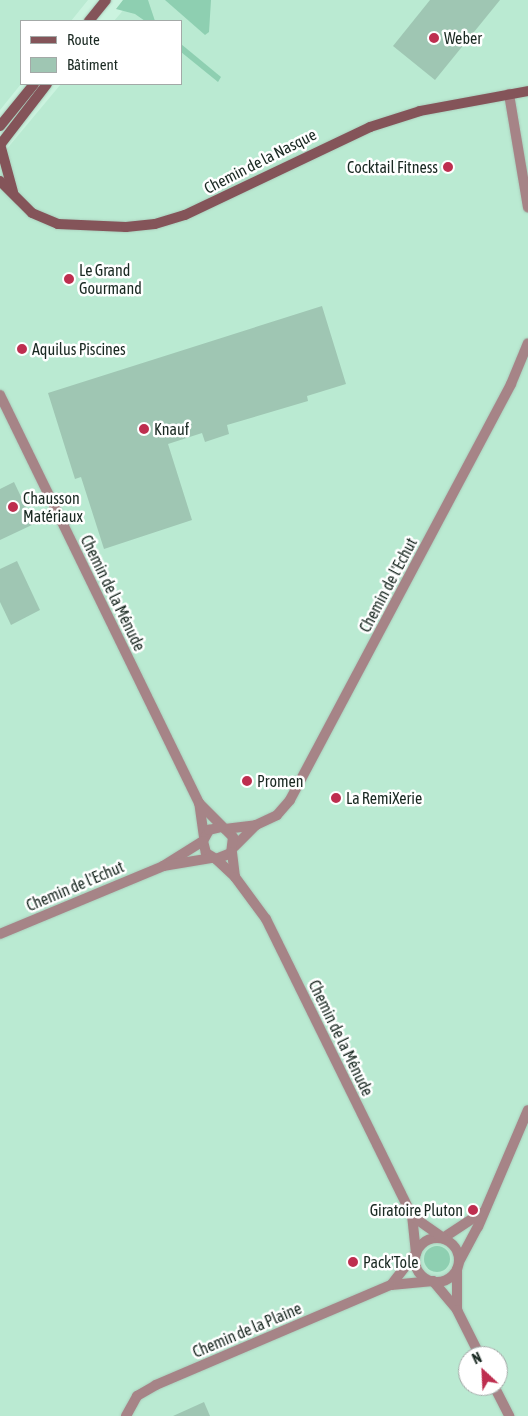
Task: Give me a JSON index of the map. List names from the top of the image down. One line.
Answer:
{"streets":{"street":["Chemin de la Nasque","Chemin de l'Echut","Chemin de la Ménude","Chemin de la Plaine"]},"crossings":[["Chemin de l'Echut","Chemin de la Ménude"],["Chemin de la Ménude","Chemin de la Plaine"]],"places":["Weber","Cocktail Fitness","Le Grand Gourmand","Aquilus Piscines","Knauf","Chausson Matériaux","Promen","La RemiXerie","Giratoire Pluton","Pack'Tole"],"legend":["Route","Bâtiment"],"north":"top left"}
